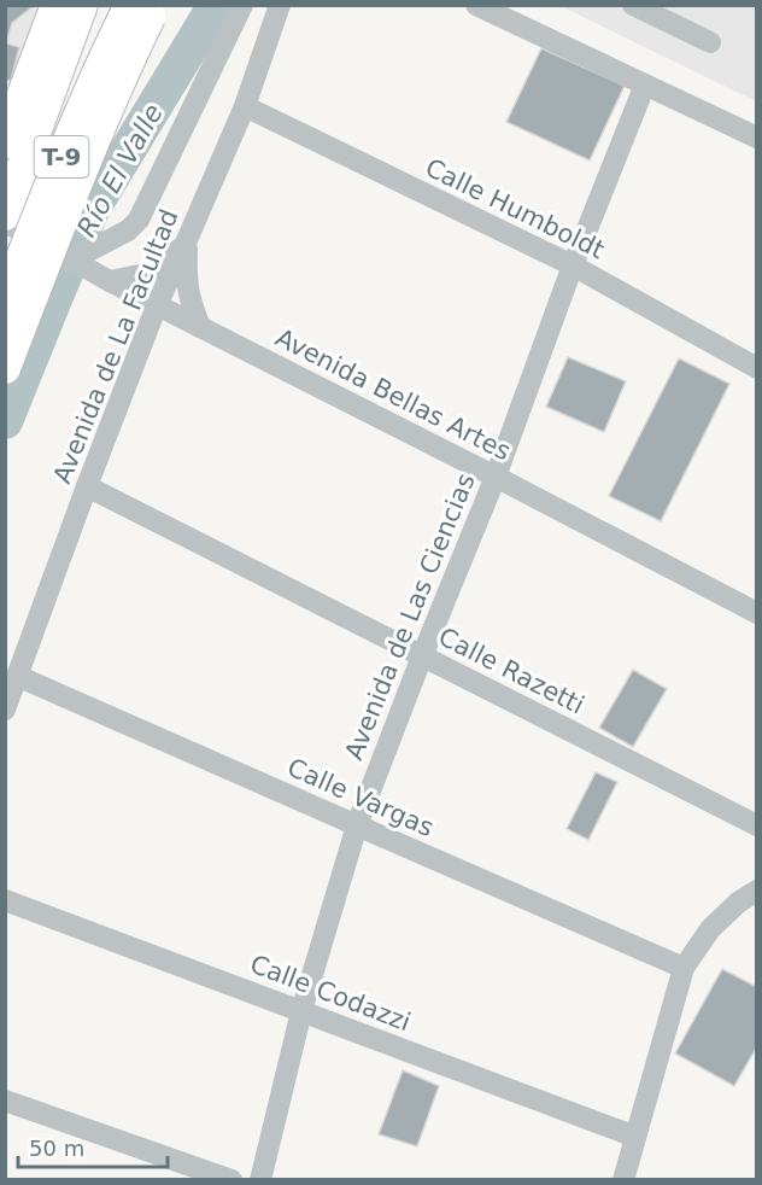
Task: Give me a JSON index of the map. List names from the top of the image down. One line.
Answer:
{"streets":{"highway":["T-9"],"street":["Calle Humboldt","Avenida de La Facultad","Avenida Bellas Artes","Avenida de Las Ciencias","Calle Razetti","Calle Vargas","Calle Codazzi"]},"crossings":[["Calle Humboldt","Avenida de La Facultad"],["Calle Humboldt","Avenida de Las Ciencias"],["Avenida de La Facultad","Avenida Bellas Artes"],["Avenida de La Facultad","Calle Razetti"],["Avenida de La Facultad","Calle Vargas"],["Avenida Bellas Artes","Avenida de Las Ciencias"],["Avenida de Las Ciencias","Calle Razetti"],["Avenida de Las Ciencias","Calle Vargas"],["Avenida de Las Ciencias","Calle Codazzi"]],"water":["Río El Valle"],"scale_bar":"50 m"}
